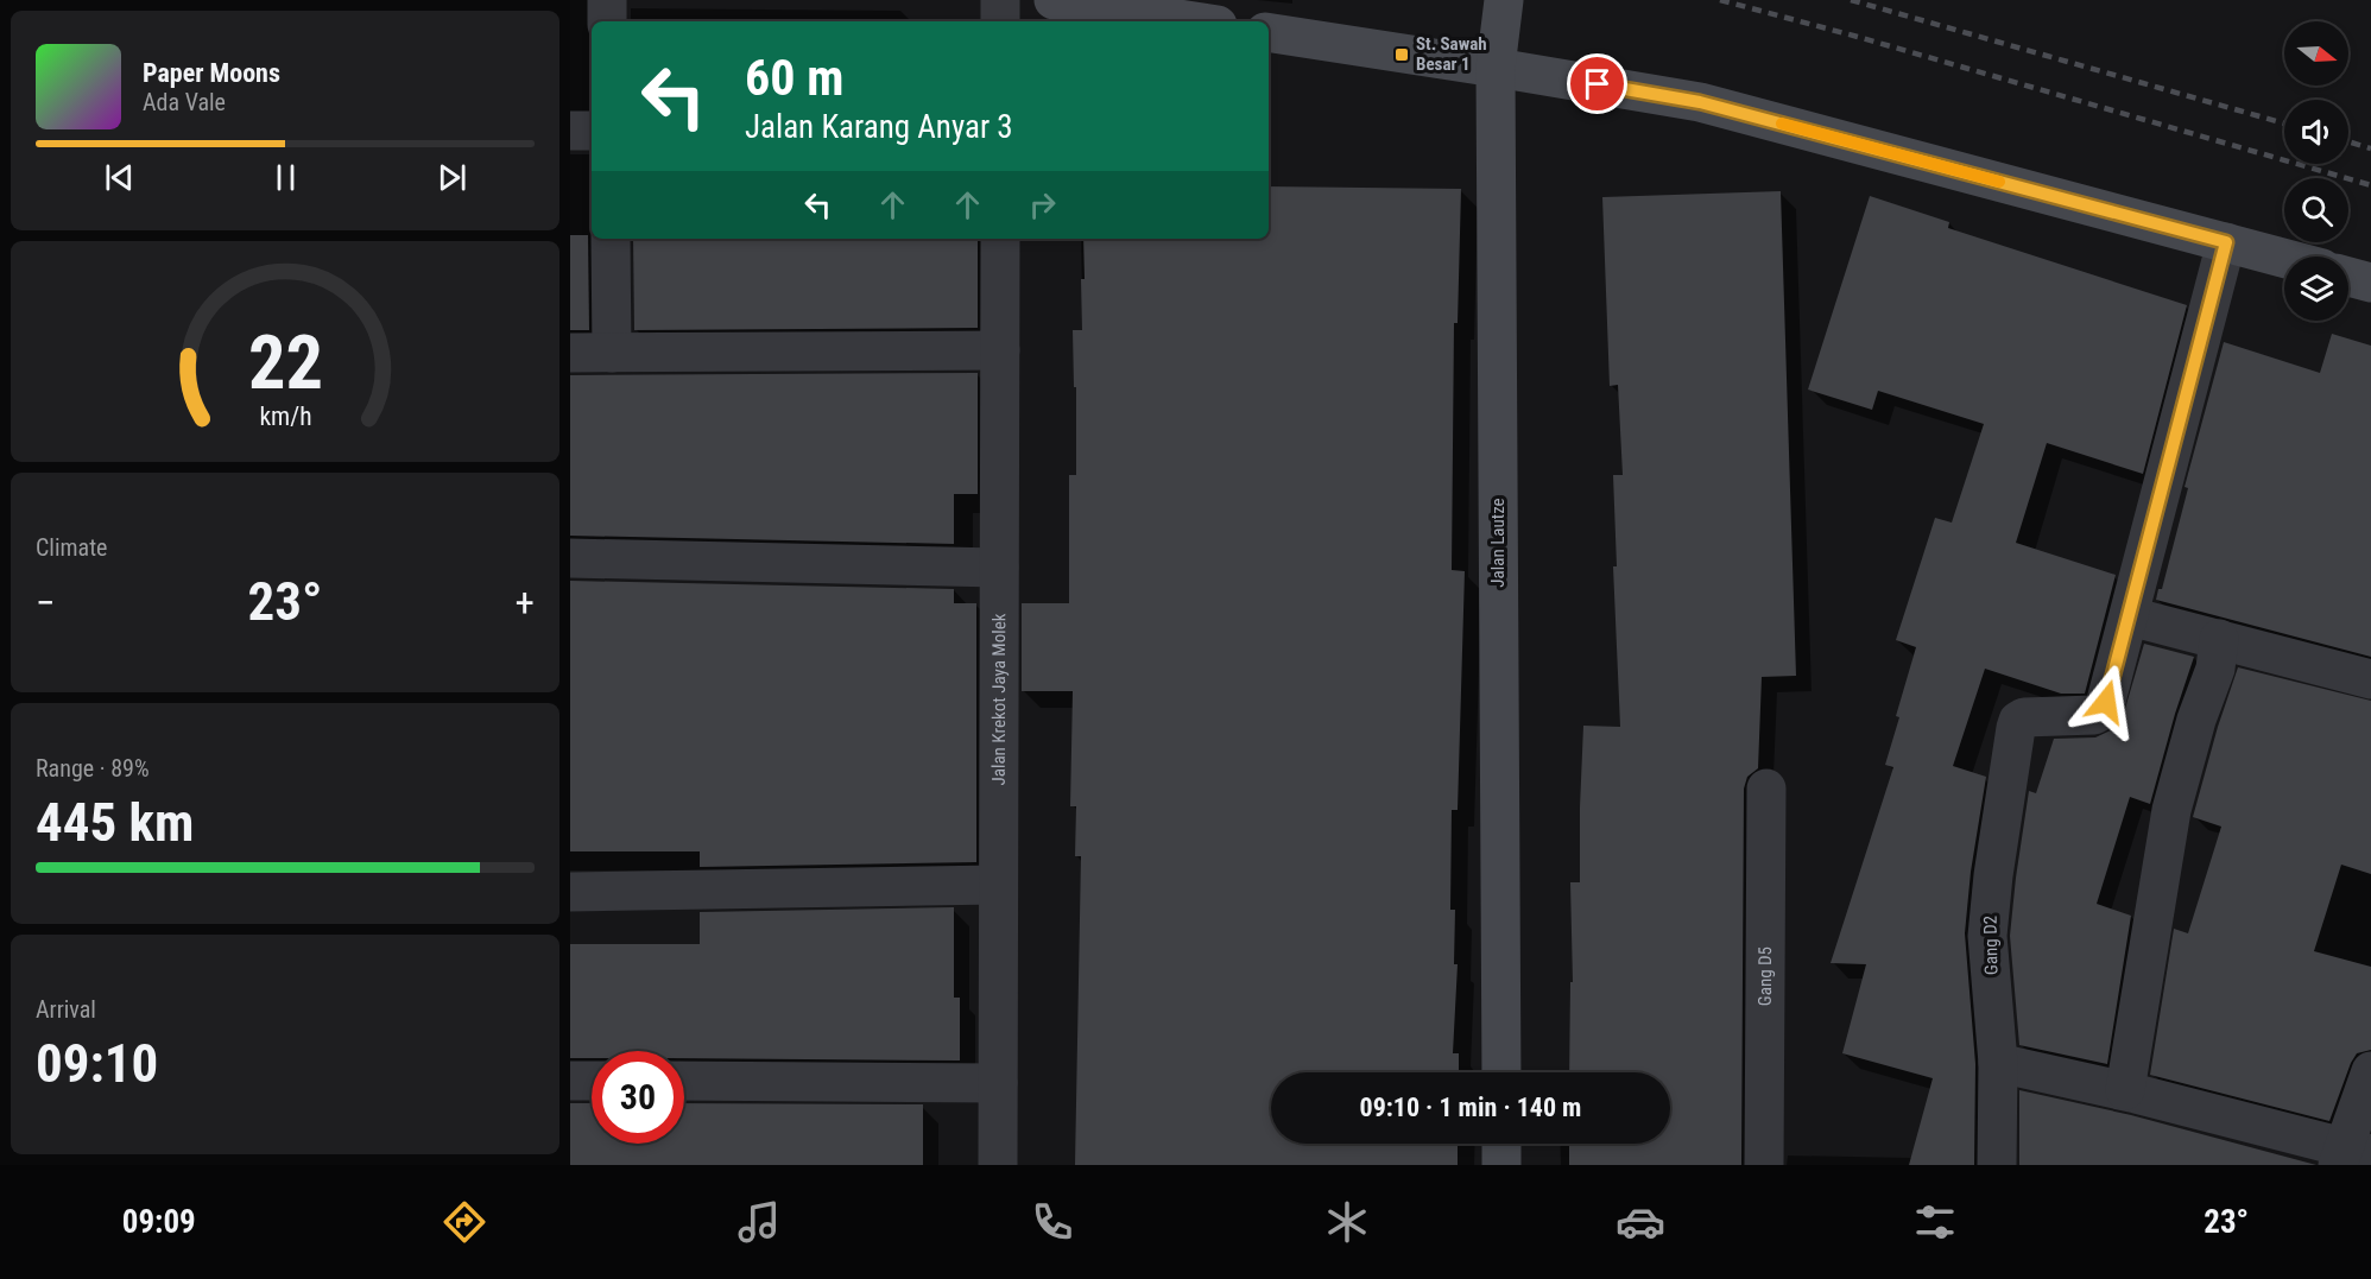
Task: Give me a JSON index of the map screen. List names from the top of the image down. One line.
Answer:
{"streets":{"street":["Jalan Lautze","Jalan Krekot Jaya Molek","Gang D2","Gang D5"]},"places":{"transit":["St. Sawah Besar 1"]},"north":"right","page":{"turn":["60 m","Jalan Karang Anyar 3"],"song":["Paper Moons","Ada Vale"],"tile":["Climate",["Range · 89%","445 km"],["Arrival","09:10"]],"heat":["−","23°","+"],"limit":"30","trip":"09:10 · 1 min · 140 m","tabs":["09:09","23°"],"gauge":["22","km/h"]}}
